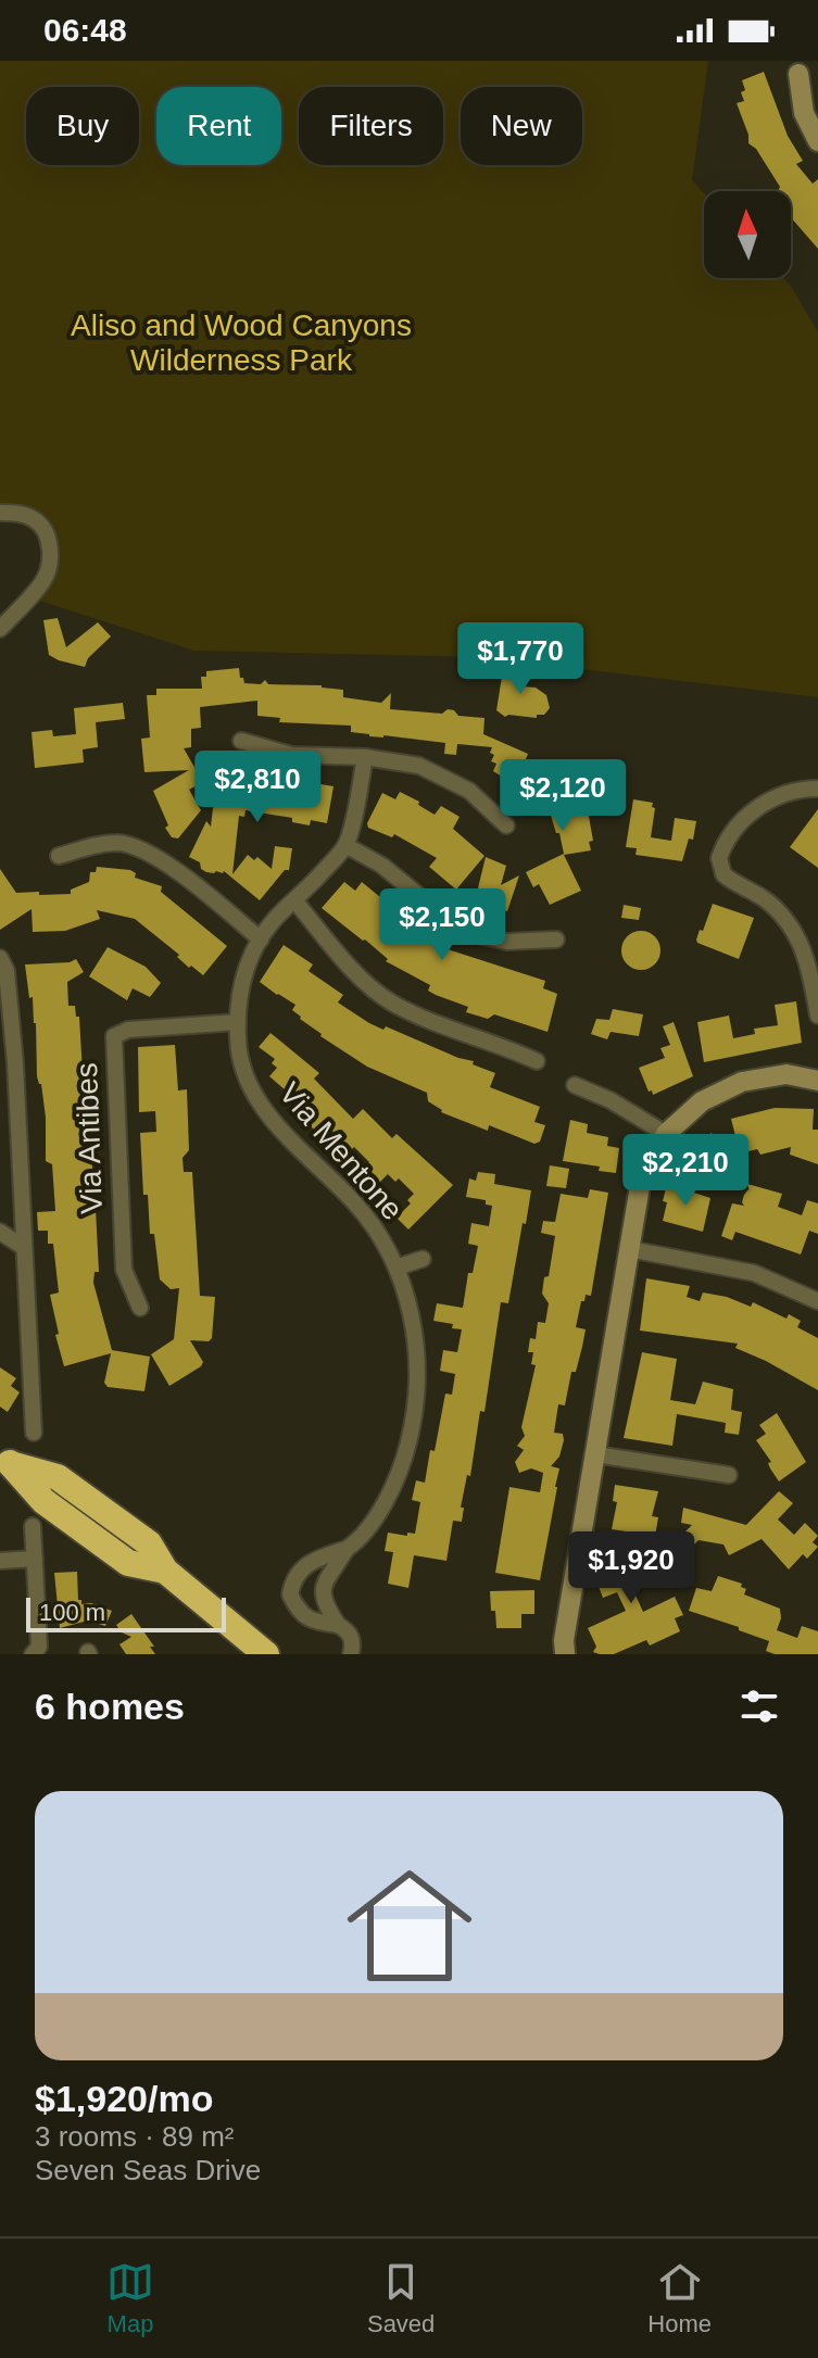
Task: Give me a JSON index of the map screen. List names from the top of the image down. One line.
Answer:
{"streets":{"street":["Via Antibes","Via Mentone"]},"crossings":[["Via Antibes","Via Mentone"]],"parks":["Aliso and Wood Canyons Wilderness Park"],"scale_bar":"100 m","north":"top","page":{"status":"06:48","chip":["Buy","Rent","Filters","New"],"price":["$1,770","$2,810","$2,120","$2,150","$2,210","$1,920"],"scale":"100 m","heading":"6 homes","list":[{"name":"$1,920/mo","note":"3 rooms · 89 m² · Seven Seas Drive"}],"tabs":["Map","Saved","Home"]}}
